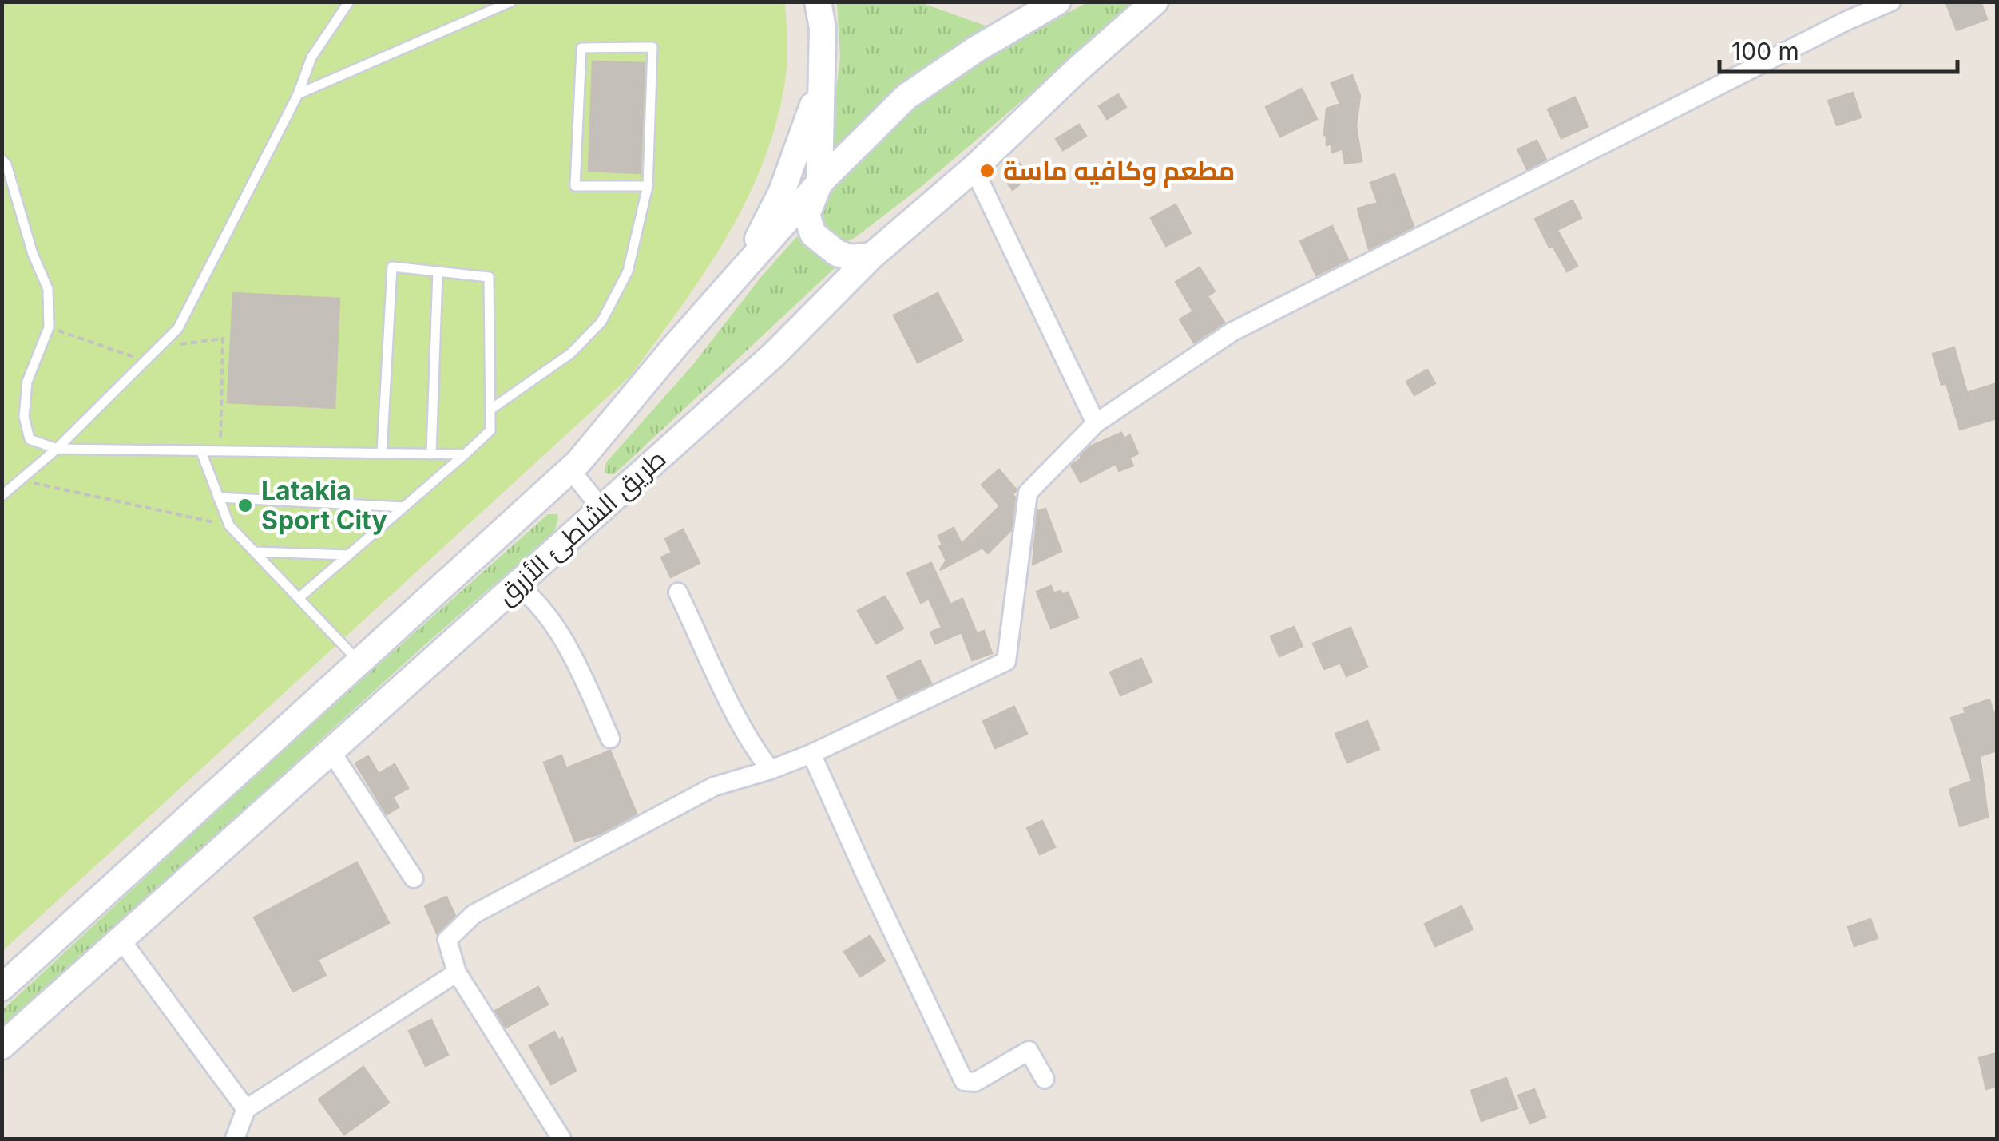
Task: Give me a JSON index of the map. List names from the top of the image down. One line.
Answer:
{"streets":{"main road":["طريق الشاطئ الأزرق"]},"places":["مطعم وكافيه ماسة","Latakia Sport City"],"scale_bar":"100 m"}
